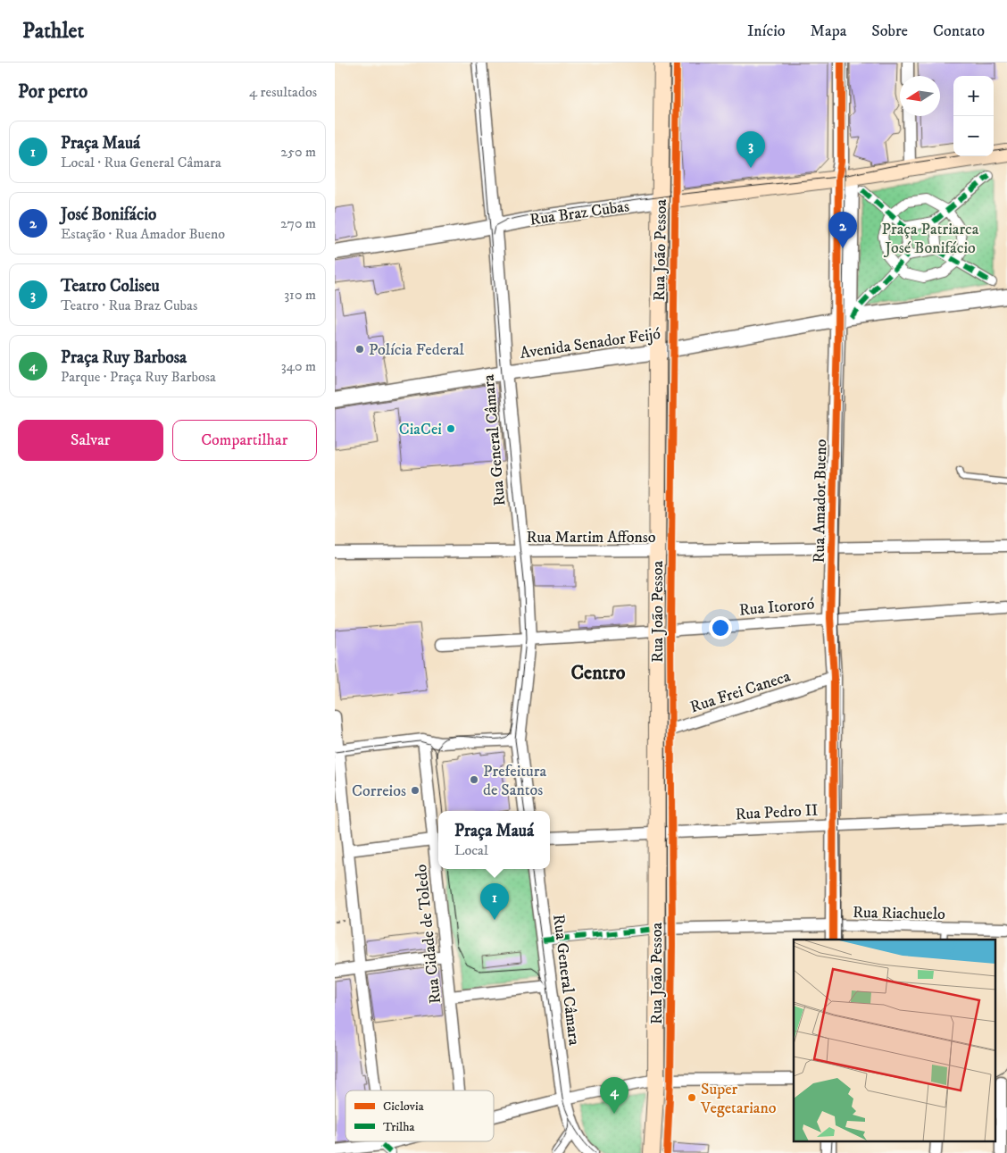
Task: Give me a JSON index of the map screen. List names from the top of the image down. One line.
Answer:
{"streets":{"main road":["Rua Braz Cubas","Rua João Pessoa"],"street":["Avenida Senador Feijó","Rua General Câmara","Rua Amador Bueno","Rua Martim Affonso","Rua Itororó","Rua Frei Caneca","Rua Pedro II","Rua Riachuelo","Rua Cidade de Toledo"]},"crossings":[["Rua Braz Cubas","Rua João Pessoa"],["Rua Braz Cubas","Rua General Câmara"],["Rua João Pessoa","Avenida Senador Feijó"],["Rua João Pessoa","Rua Martim Affonso"],["Rua João Pessoa","Rua Itororó"],["Rua João Pessoa","Rua Frei Caneca"],["Rua João Pessoa","Rua Pedro II"],["Rua João Pessoa","Rua Riachuelo"],["Avenida Senador Feijó","Rua General Câmara"],["Avenida Senador Feijó","Rua Amador Bueno"],["Rua General Câmara","Rua Martim Affonso"],["Rua General Câmara","Rua Itororó"],["Rua General Câmara","Rua Riachuelo"],["Rua Amador Bueno","Rua Martim Affonso"],["Rua Amador Bueno","Rua Itororó"],["Rua Amador Bueno","Rua Frei Caneca"],["Rua Amador Bueno","Rua Pedro II"],["Rua Amador Bueno","Rua Riachuelo"]],"districts":["Centro"],"parks":["Praça Patriarca José Bonifácio"],"places":["Polícia Federal","CiaCei","Prefeitura de Santos","Correios","Super Vegetariano"],"legend":["Ciclovia","Trilha"],"north":"left","page":{"header":"Pathlet","nav":["Início","Mapa","Sobre","Contato"],"heading":["Por perto","4 resultados"],"map_buttons":["+","−"],"list":[{"mark":"1","name":"Praça Mauá","note":"Local · Rua General Câmara","value":"250 m"},{"mark":"2","name":"José Bonifácio","note":"Estação · Rua Amador Bueno","value":"270 m"},{"mark":"3","name":"Teatro Coliseu","note":"Teatro · Rua Braz Cubas","value":"310 m"},{"mark":"4","name":"Praça Ruy Barbosa","note":"Parque · Praça Ruy Barbosa","value":"340 m"}],"pins":["3","2","1","4"],"buttons":["Salvar","Compartilhar"],"popup":["Praça Mauá","Local"]}}
